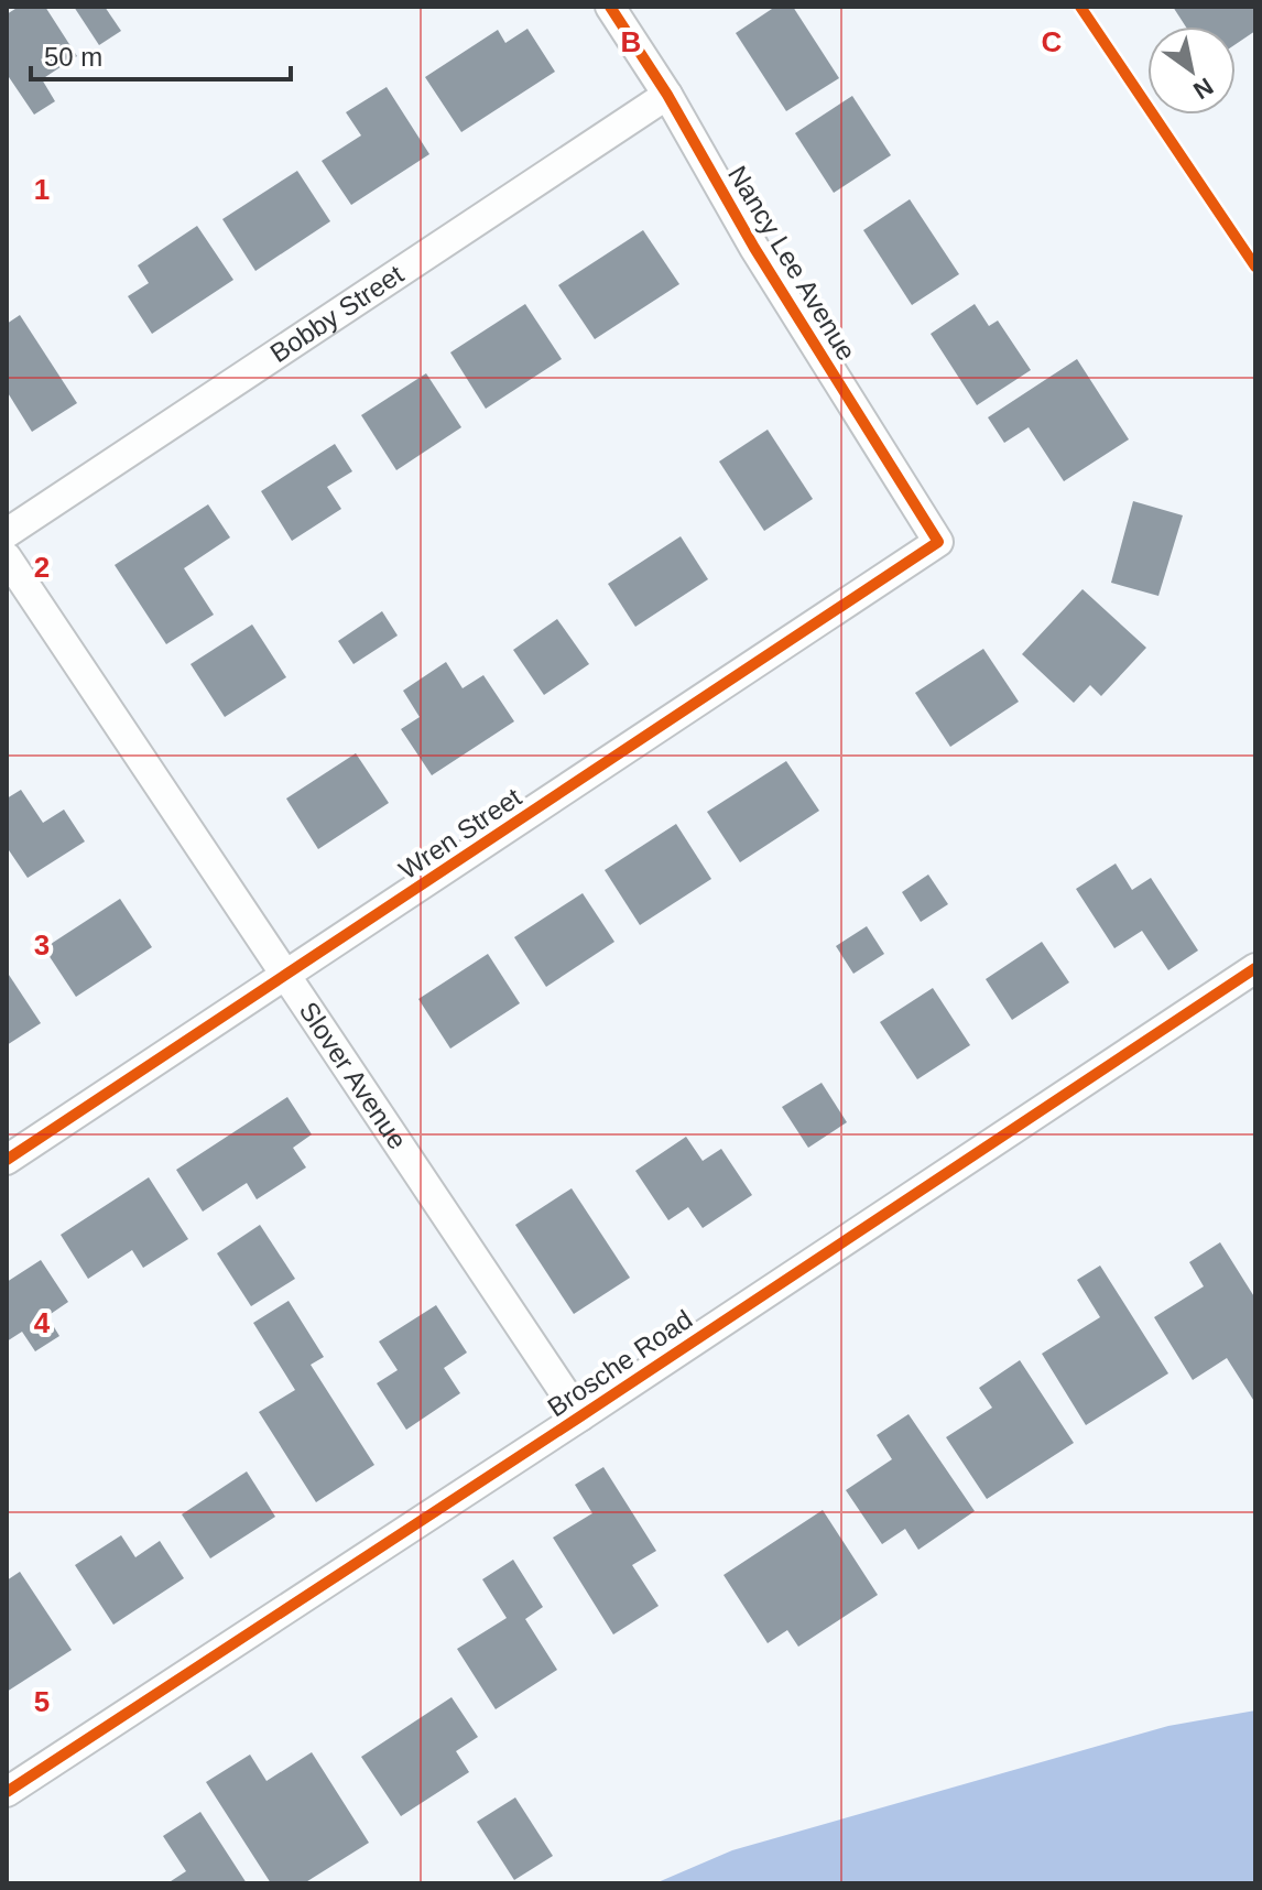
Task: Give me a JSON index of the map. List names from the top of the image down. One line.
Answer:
{"streets":{"street":["Nancy Lee Avenue","Bobby Street","Wren Street","Slover Avenue","Brosche Road"]},"crossings":[["Nancy Lee Avenue","Bobby Street"],["Nancy Lee Avenue","Wren Street"],["Wren Street","Slover Avenue"],["Slover Avenue","Brosche Road"]],"scale_bar":"50 m","north":"bottom right","grid":{"columns":["B","C"],"rows":["1","2","3","4","5"]}}
